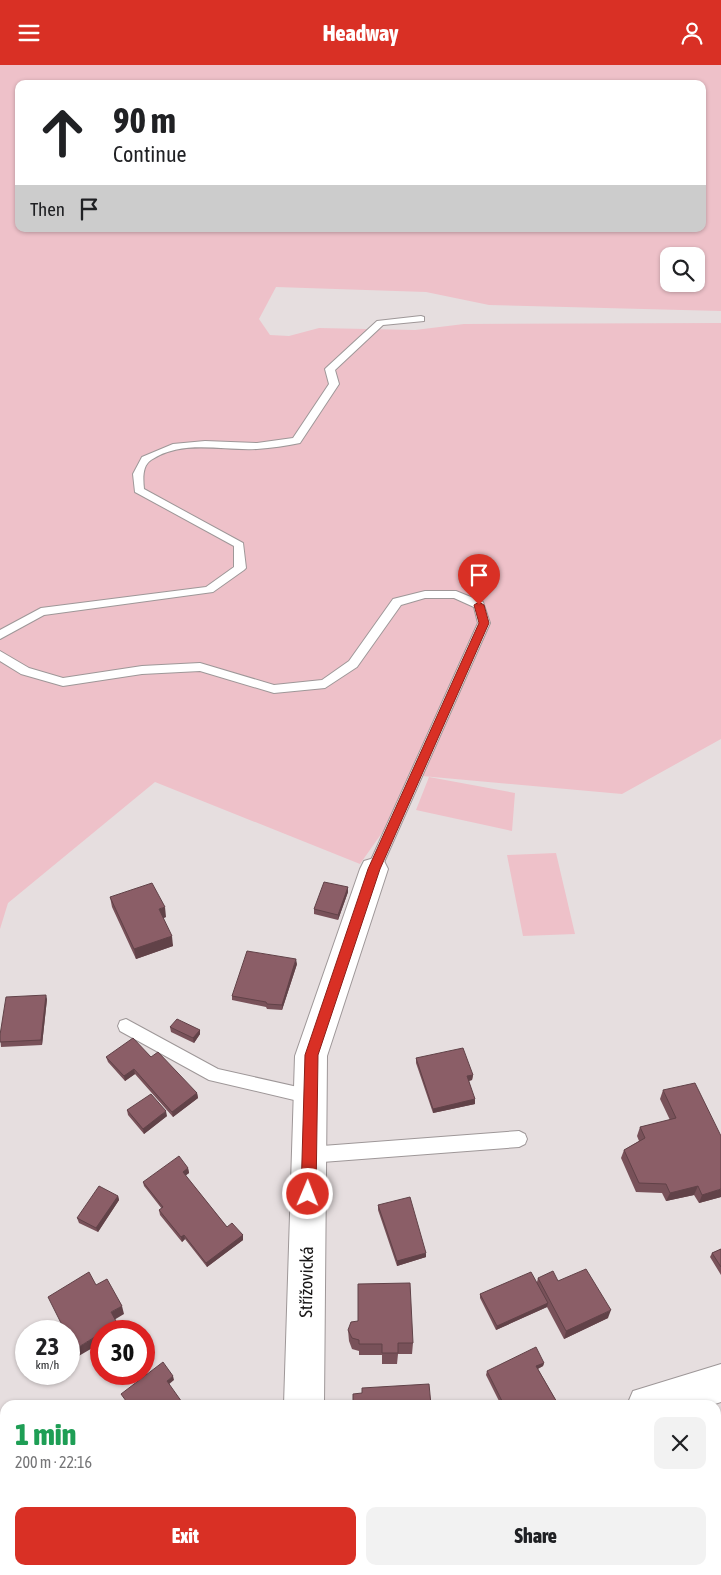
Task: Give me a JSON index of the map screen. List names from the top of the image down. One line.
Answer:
{"streets":{"street":["Střížovická"]},"page":{"header":"Headway","turn":["90 m","Continue"],"then":"Then","speed":"23 km/h","limit":"30","heading":["1 min","200 m · 22:16"],"buttons":["Exit","Share"]}}
